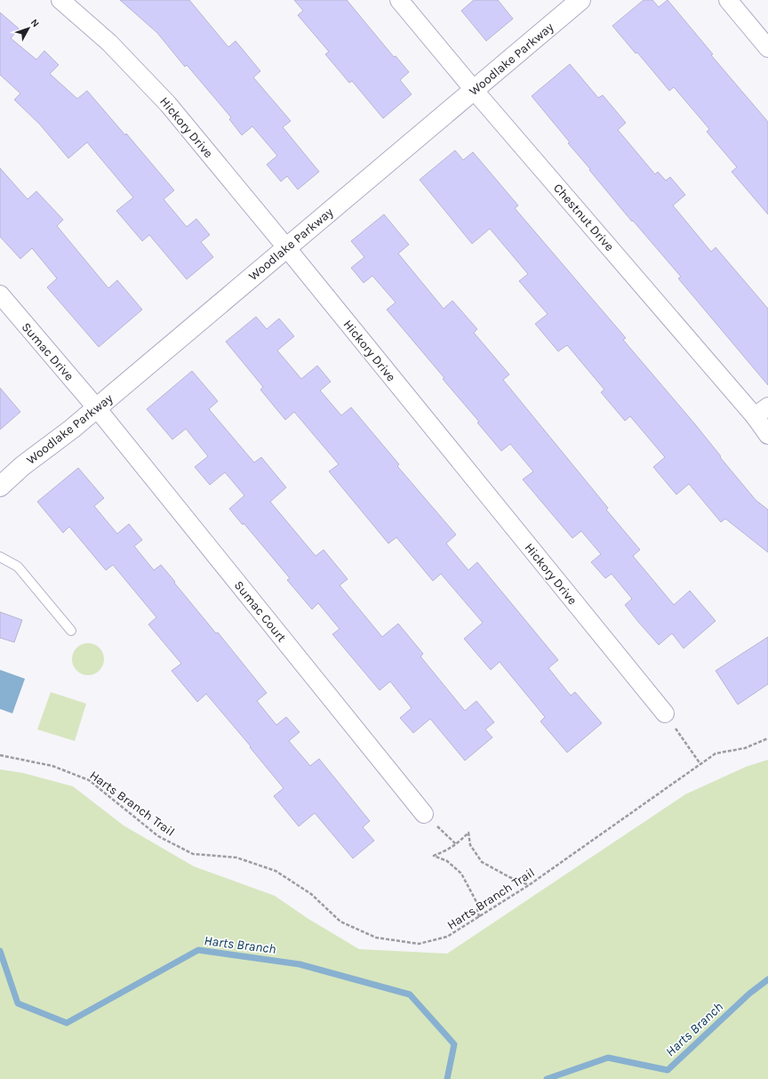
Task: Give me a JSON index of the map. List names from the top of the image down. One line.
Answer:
{"streets":{"street":["Woodlake Parkway","Hickory Drive","Chestnut Drive","Sumac Drive","Sumac Court"],"path":["Harts Branch Trail"]},"crossings":[["Woodlake Parkway","Hickory Drive"],["Woodlake Parkway","Chestnut Drive"],["Woodlake Parkway","Sumac Drive"],["Woodlake Parkway","Sumac Court"],["Sumac Drive","Sumac Court"]],"water":["Harts Branch"],"north":"top right"}
